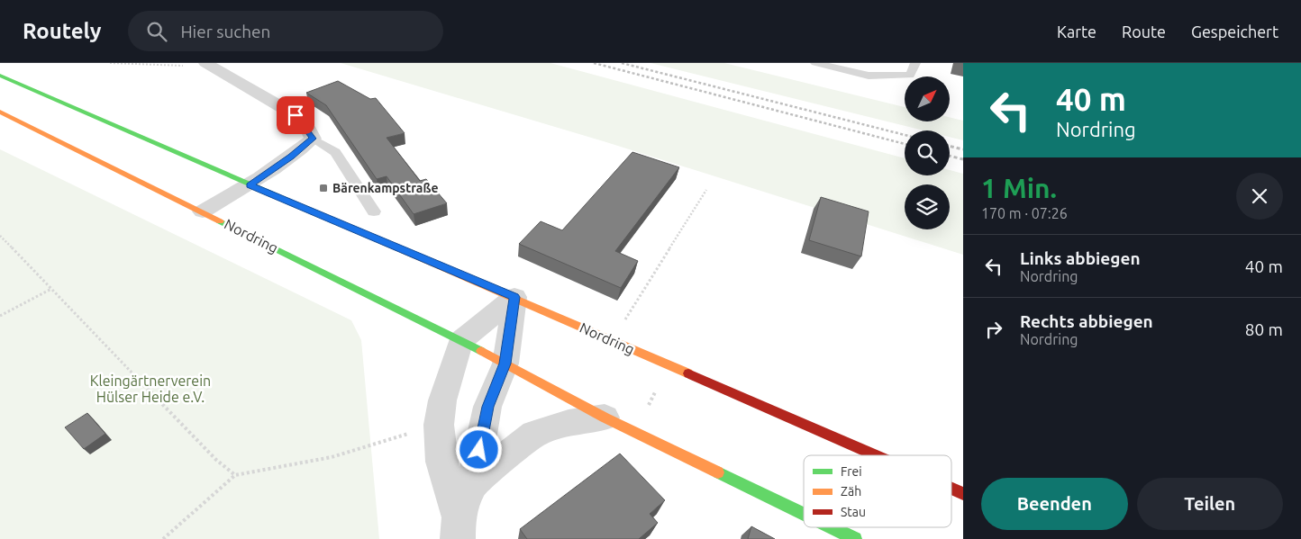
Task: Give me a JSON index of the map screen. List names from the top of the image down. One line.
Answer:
{"streets":{"main road":["Nordring"]},"parks":["Kleingärtnerverein Hülser Heide e.V."],"places":{"transit":["Bärenkampstraße"]},"legend":["Frei","Zäh","Stau"],"north":"top right","page":{"header":"Routely","search":"Hier suchen","nav":["Karte","Route","Gespeichert"],"turn":["40 m","Nordring"],"heading":["1 Min.","170 m · 07:26"],"list":[{"name":"Links abbiegen","note":"Nordring","value":"40 m"},{"name":"Rechts abbiegen","note":"Nordring","value":"80 m"}],"buttons":["Beenden","Teilen"]}}
